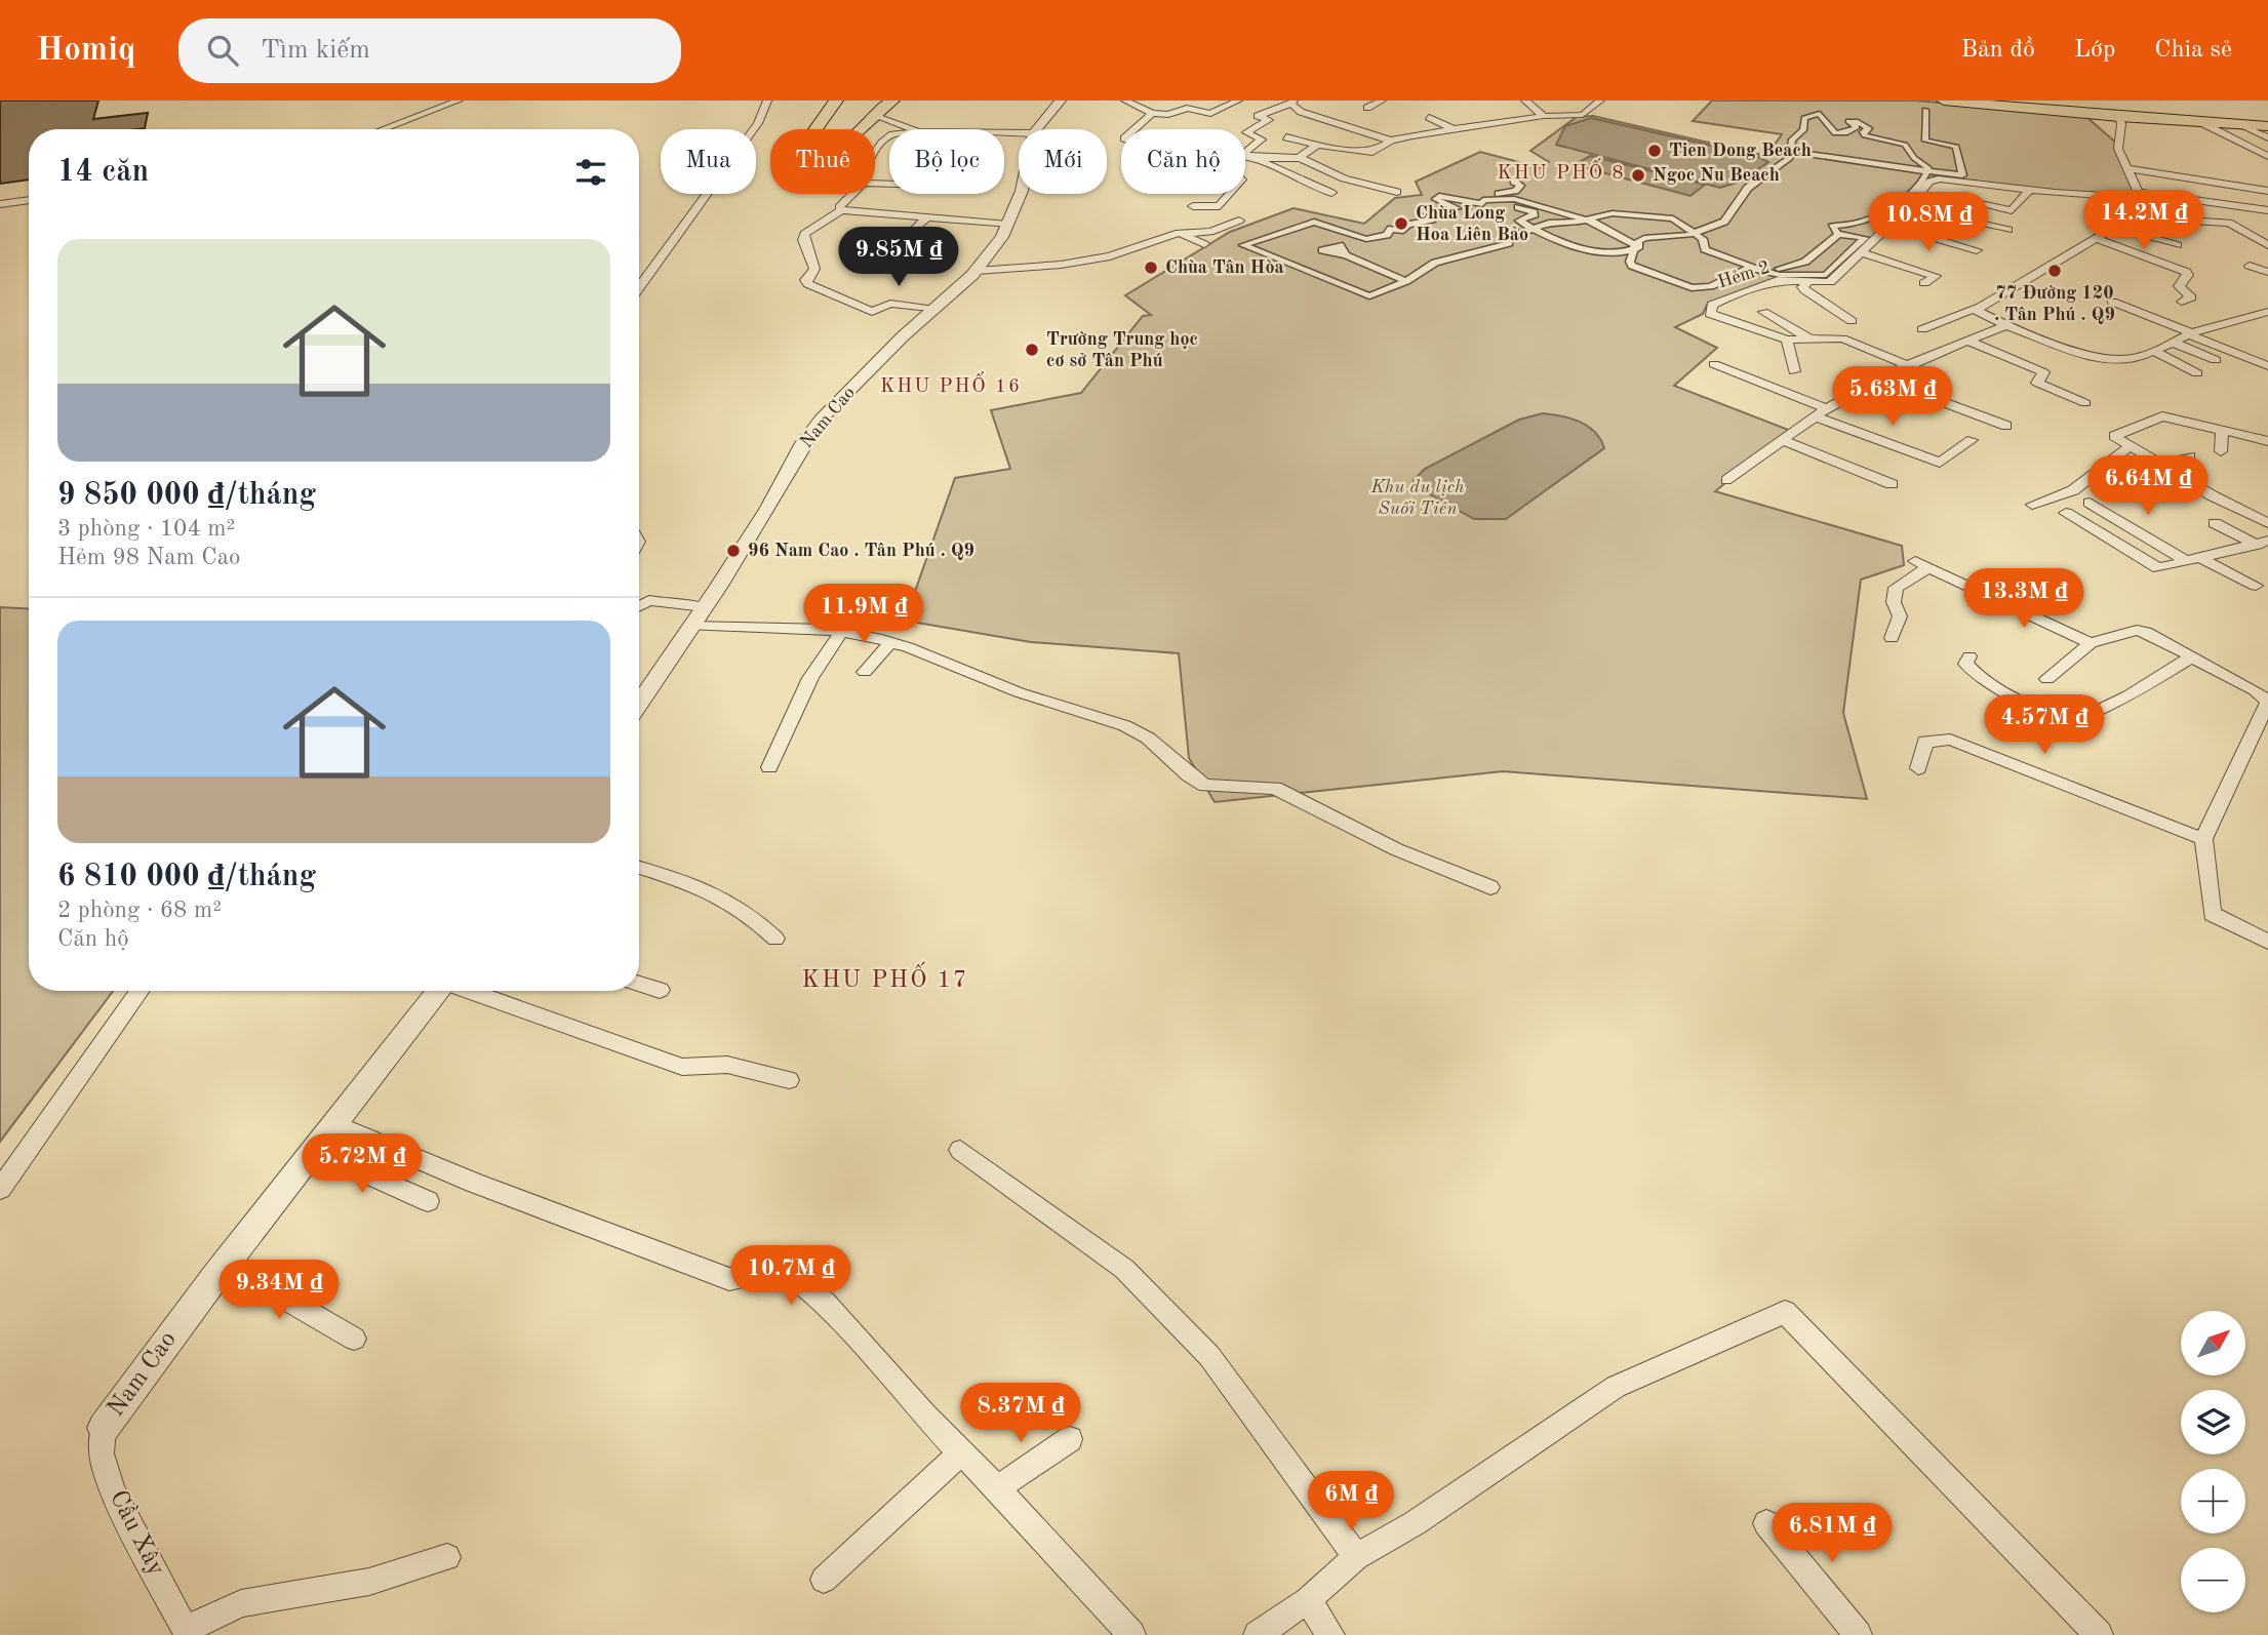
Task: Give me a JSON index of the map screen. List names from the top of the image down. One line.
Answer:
{"streets":{"street":["Hẻm 2","Nam Cao","Cầu Xây"]},"crossings":[["Nam Cao","Cầu Xây"]],"districts":["KHU PHỐ 8","KHU PHỐ 16","KHU PHỐ 17"],"parks":["Khu du lịch Suối Tiên"],"places":["Tien Dong Beach","Ngoc Nu Beach","Chùa Long Hoa Liên Bảo","Chùa Tân Hòa","77 Đường 120 . Tân Phú . Q9","Trường Trung học cơ sở Tân Phú","96 Nam Cao . Tân Phú . Q9"],"north":"top right","page":{"header":"Homiq","search":"Tìm kiếm","nav":["Bản đồ","Lớp","Chia sẻ"],"chip":["Mua","Thuê","Bộ lọc","Mới","Căn hộ"],"heading":"14 căn","price":["14.2M ₫","10.8M ₫","9.85M ₫","5.63M ₫","6.64M ₫","13.3M ₫","11.9M ₫","4.57M ₫","5.72M ₫","10.7M ₫","9.34M ₫","8.37M ₫","6M ₫","6.81M ₫"],"list":[{"name":"9 850 000 ₫/tháng","note":"3 phòng · 104 m² · Hẻm 98 Nam Cao"},{"name":"6 810 000 ₫/tháng","note":"2 phòng · 68 m² · Căn hộ"}],"map_buttons":["+","−"]}}
